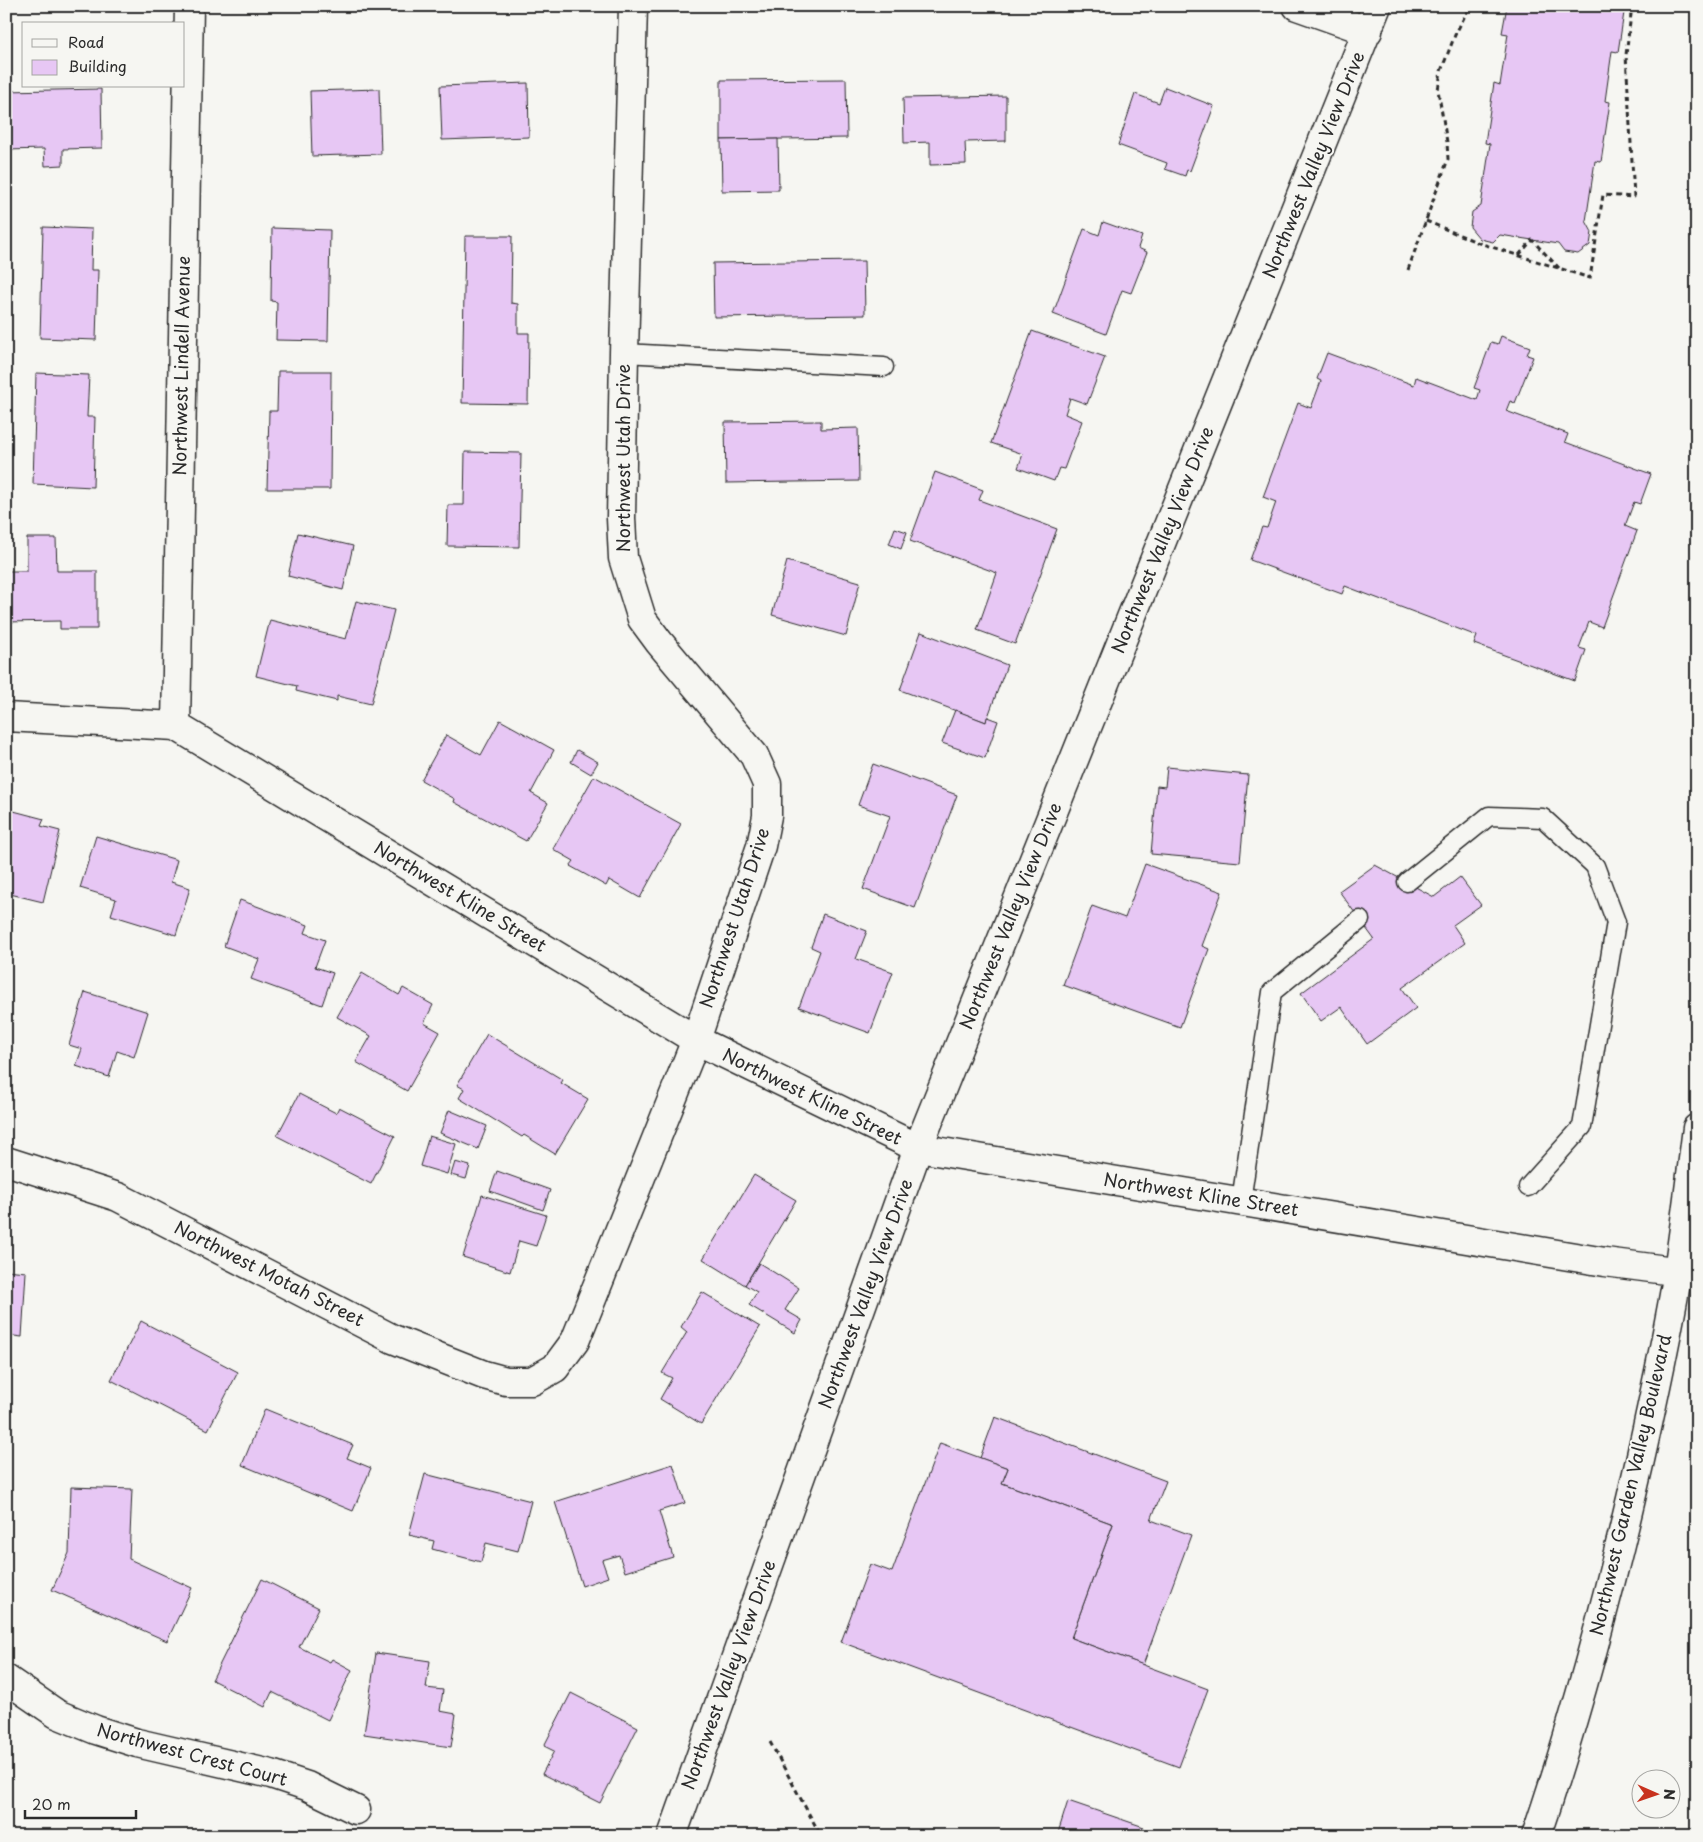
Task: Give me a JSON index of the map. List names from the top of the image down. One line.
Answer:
{"streets":{"street":["Northwest Valley View Drive","Northwest Lindell Avenue","Northwest Utah Drive","Northwest Kline Street","Northwest Motah Street","Northwest Garden Valley Boulevard","Northwest Crest Court"]},"crossings":[["Northwest Valley View Drive","Northwest Kline Street"],["Northwest Lindell Avenue","Northwest Kline Street"],["Northwest Utah Drive","Northwest Kline Street"],["Northwest Utah Drive","Northwest Motah Street"],["Northwest Kline Street","Northwest Garden Valley Boulevard"]],"legend":["Road","Building"],"scale_bar":"20 m","north":"right"}
